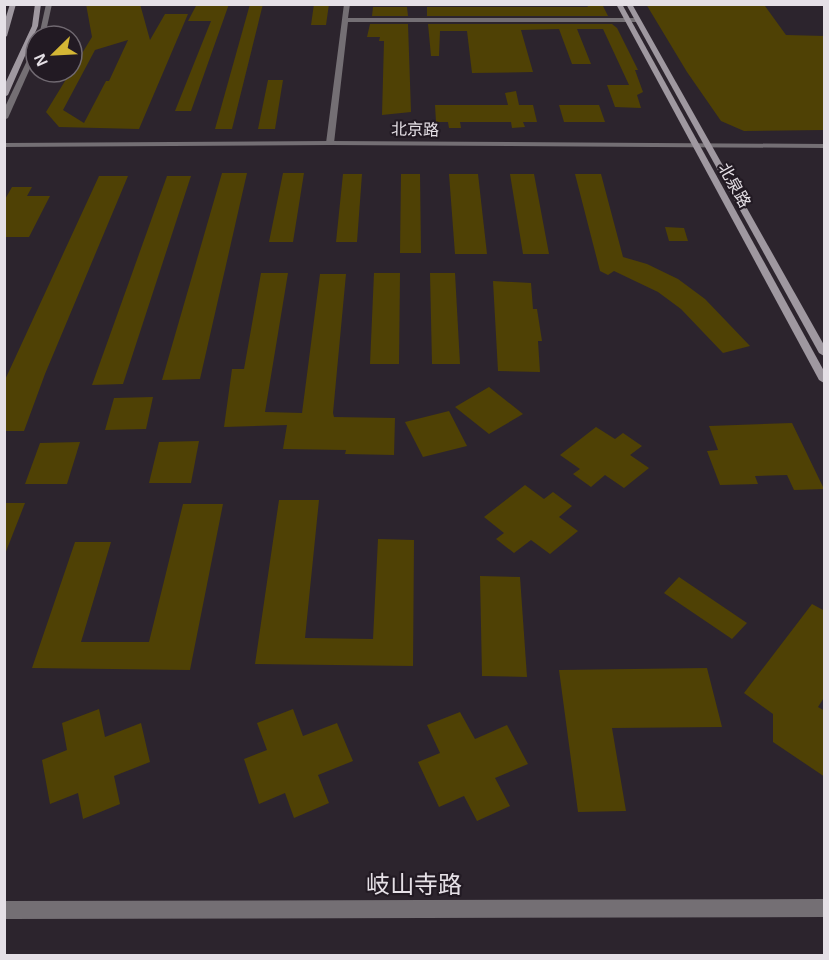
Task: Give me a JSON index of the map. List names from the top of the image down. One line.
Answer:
{"streets":{"main road":["北泉路"],"street":["北京路","岐山寺路"]},"crossings":[["北京路","北泉路"]],"north":"bottom left"}
